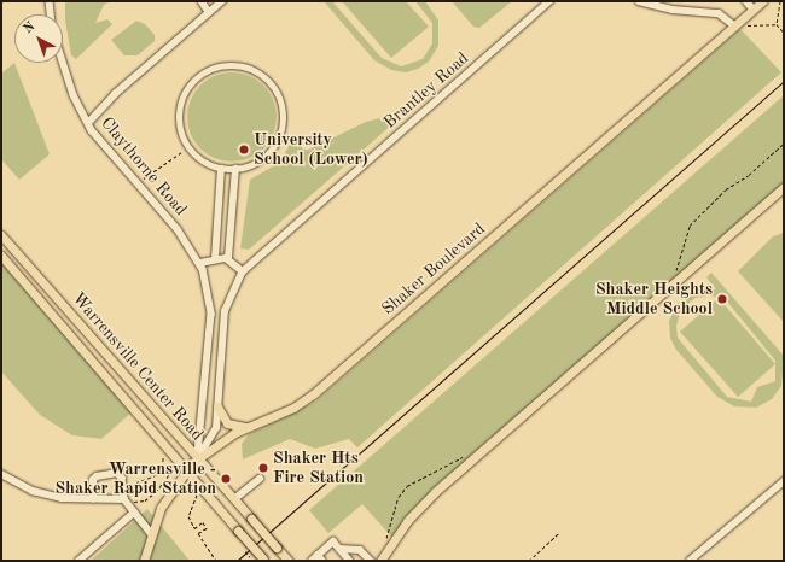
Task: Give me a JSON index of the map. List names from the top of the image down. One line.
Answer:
{"streets":{"main road":["Shaker Boulevard","Warrensville Center Road"],"street":["Brantley Road","Claythorne Road"]},"crossings":[["Claythorne Road","Shaker Boulevard"],["Claythorne Road","Warrensville Center Road"],["Shaker Boulevard","Warrensville Center Road"]],"places":["University School (Lower)","Shaker Heights Middle School","Shaker Hts Fire Station","Warrensville - Shaker Rapid Station"],"north":"top left"}
